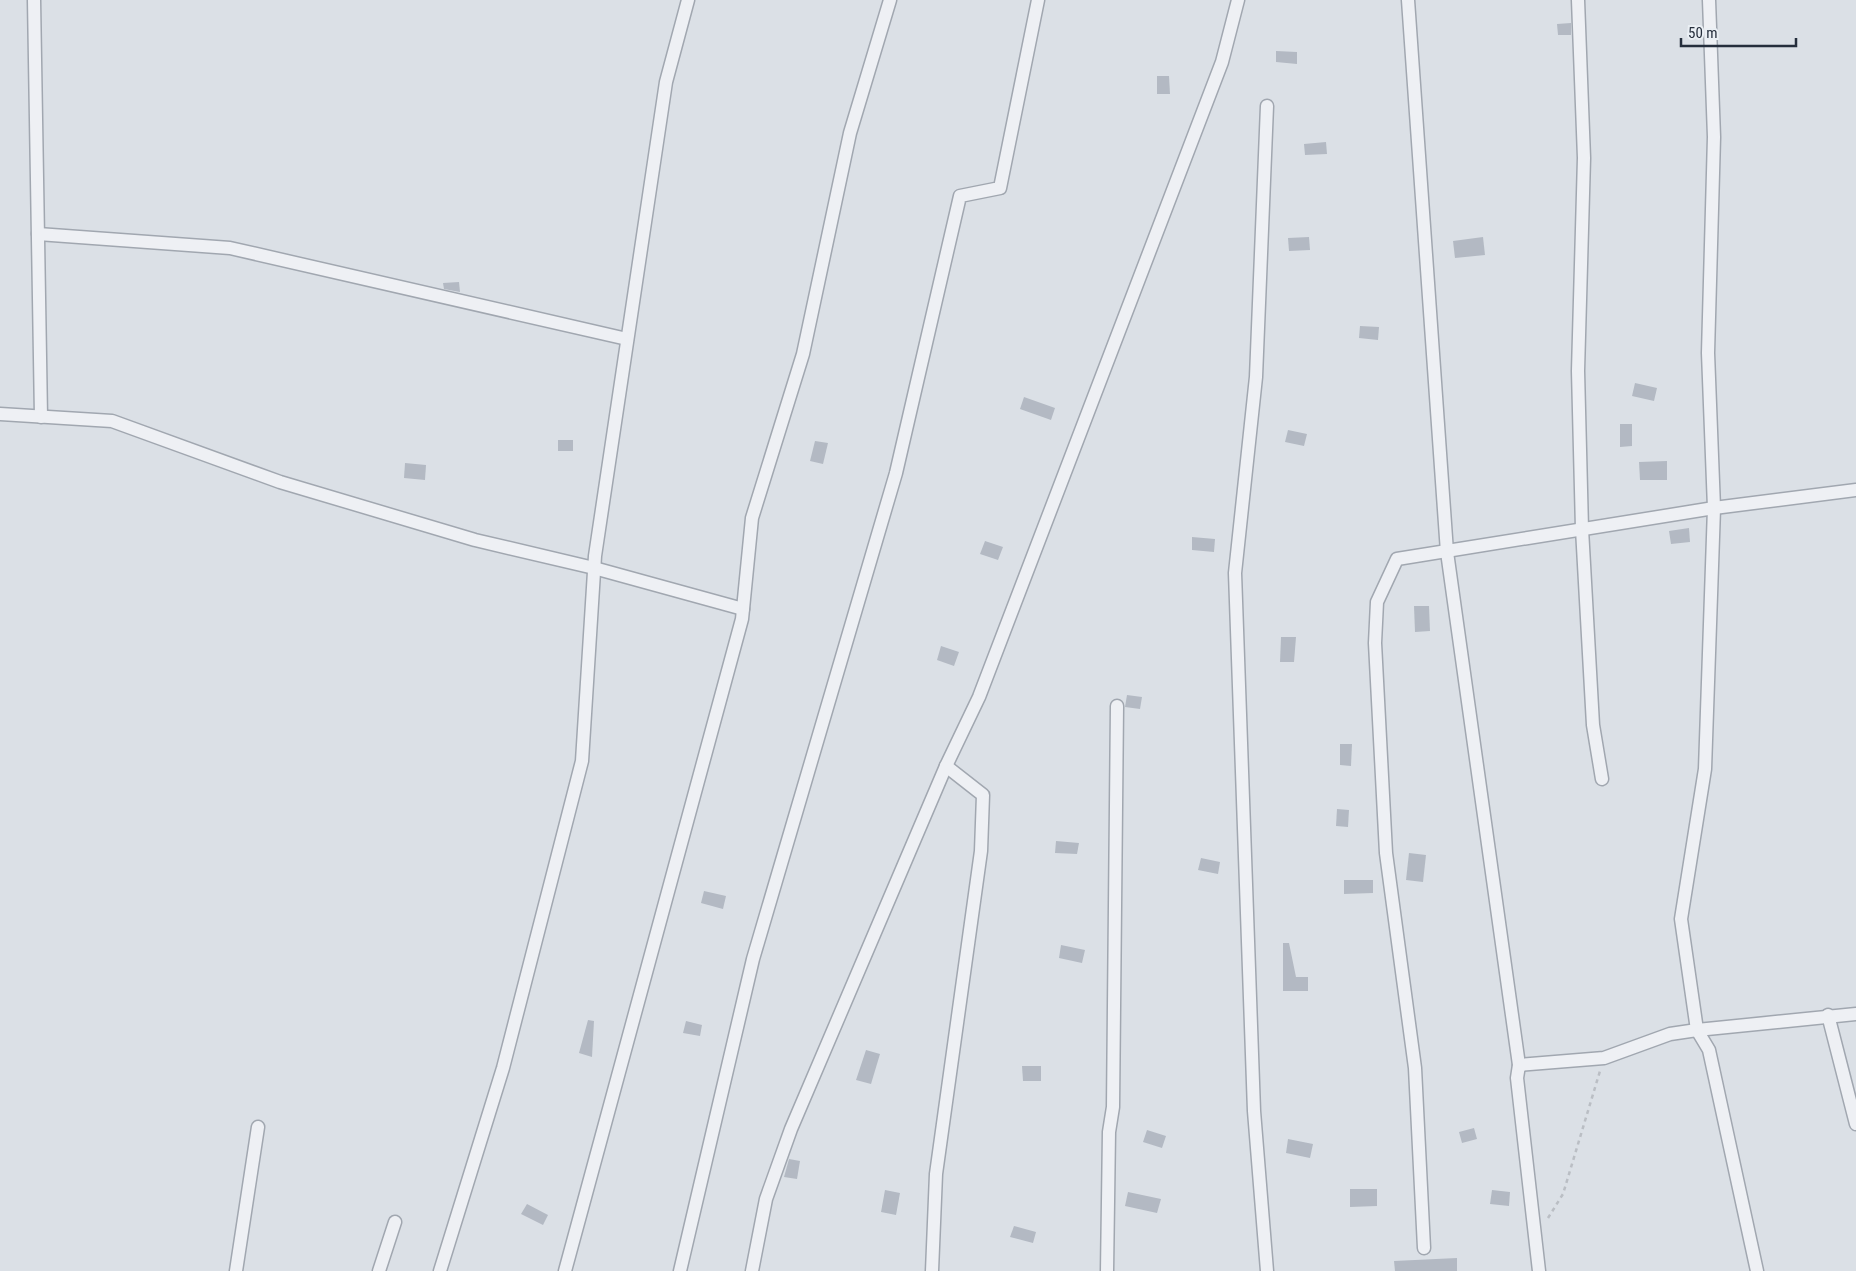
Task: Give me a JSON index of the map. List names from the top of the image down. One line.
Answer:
{"scale_bar":"50 m"}
